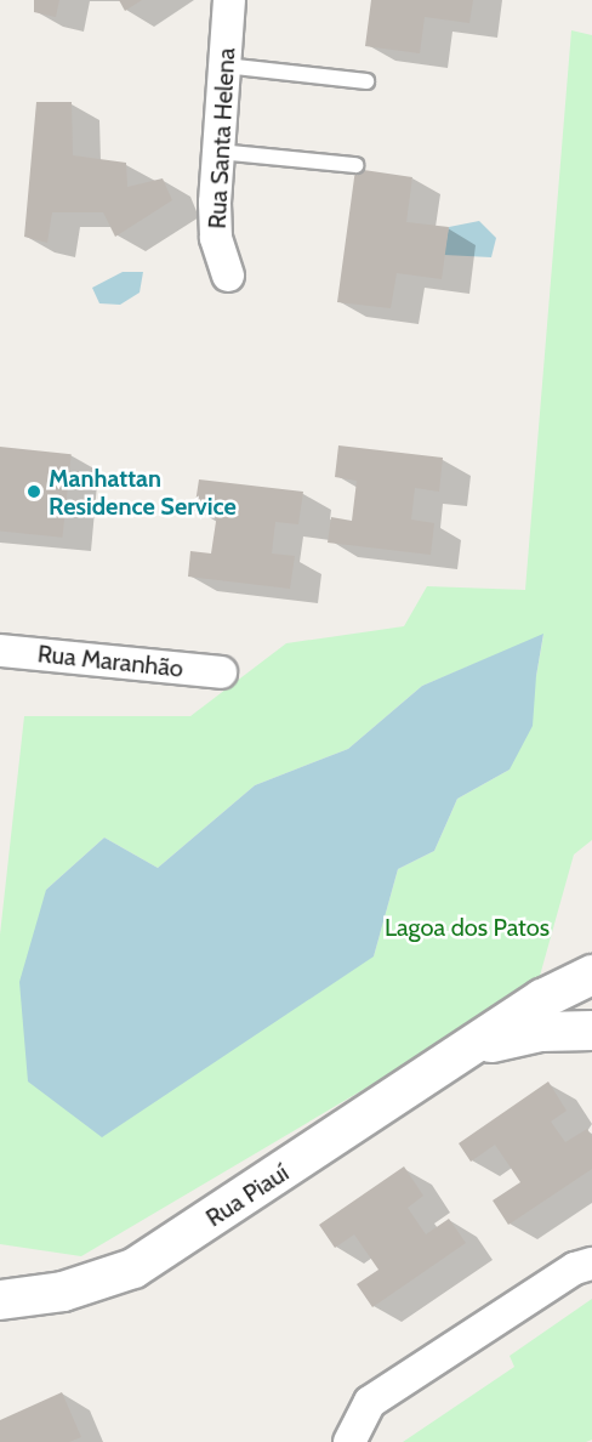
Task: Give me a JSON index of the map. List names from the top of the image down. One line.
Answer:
{"streets":{"street":["Rua Santa Helena","Rua Maranhão","Rua Piauí"]},"parks":["Lagoa dos Patos"],"places":["Manhattan Residence Service"]}
